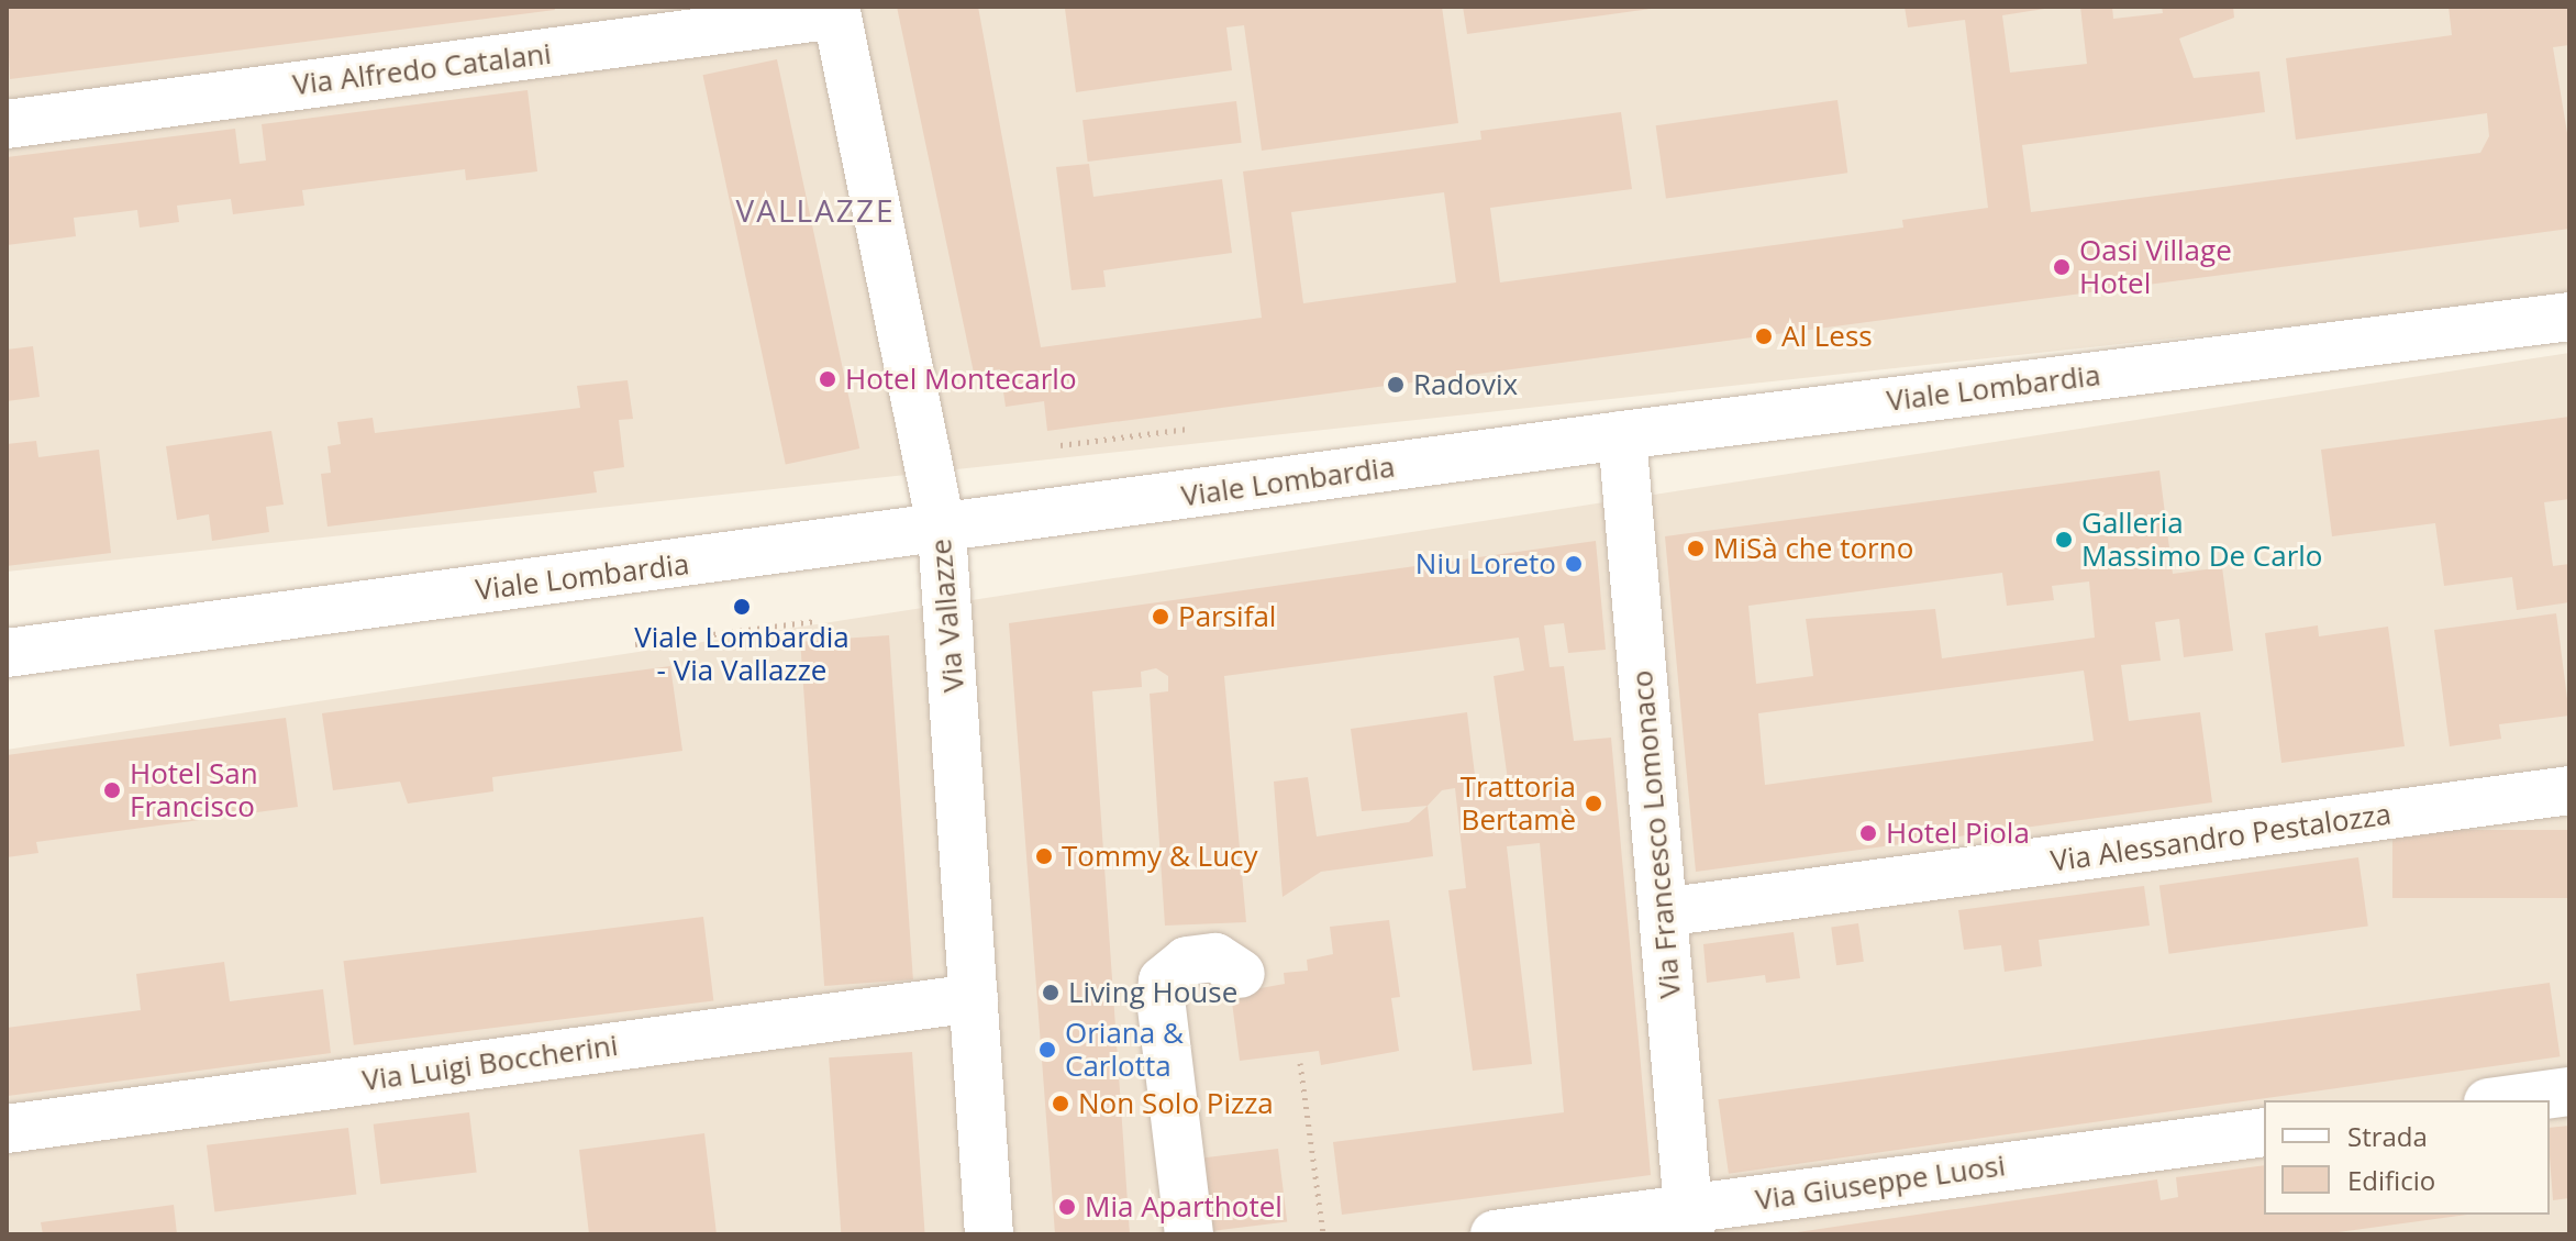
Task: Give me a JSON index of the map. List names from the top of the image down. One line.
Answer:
{"streets":{"street":["Via Alfredo Catalani","Viale Lombardia","Via Vallazze","Via Francesco Lomonaco","Via Alessandro Pestalozza","Via Luigi Boccherini","Via Giuseppe Luosi"]},"crossings":[["Via Alfredo Catalani","Via Vallazze"],["Viale Lombardia","Via Vallazze"],["Viale Lombardia","Via Francesco Lomonaco"],["Via Vallazze","Via Luigi Boccherini"],["Via Francesco Lomonaco","Via Alessandro Pestalozza"],["Via Francesco Lomonaco","Via Giuseppe Luosi"]],"districts":["VALLAZZE"],"places":["Oasi Village Hotel","Al Less","Hotel Montecarlo","Radovix","Galleria Massimo De Carlo","MiSà che torno","Niu Loreto","Viale Lombardia - Via Vallazze","Parsifal","Hotel San Francisco","Trattoria Bertamè","Hotel Piola","Tommy & Lucy","Living House","Oriana & Carlotta","Non Solo Pizza","Mia Aparthotel"],"legend":["Strada","Edificio"]}
